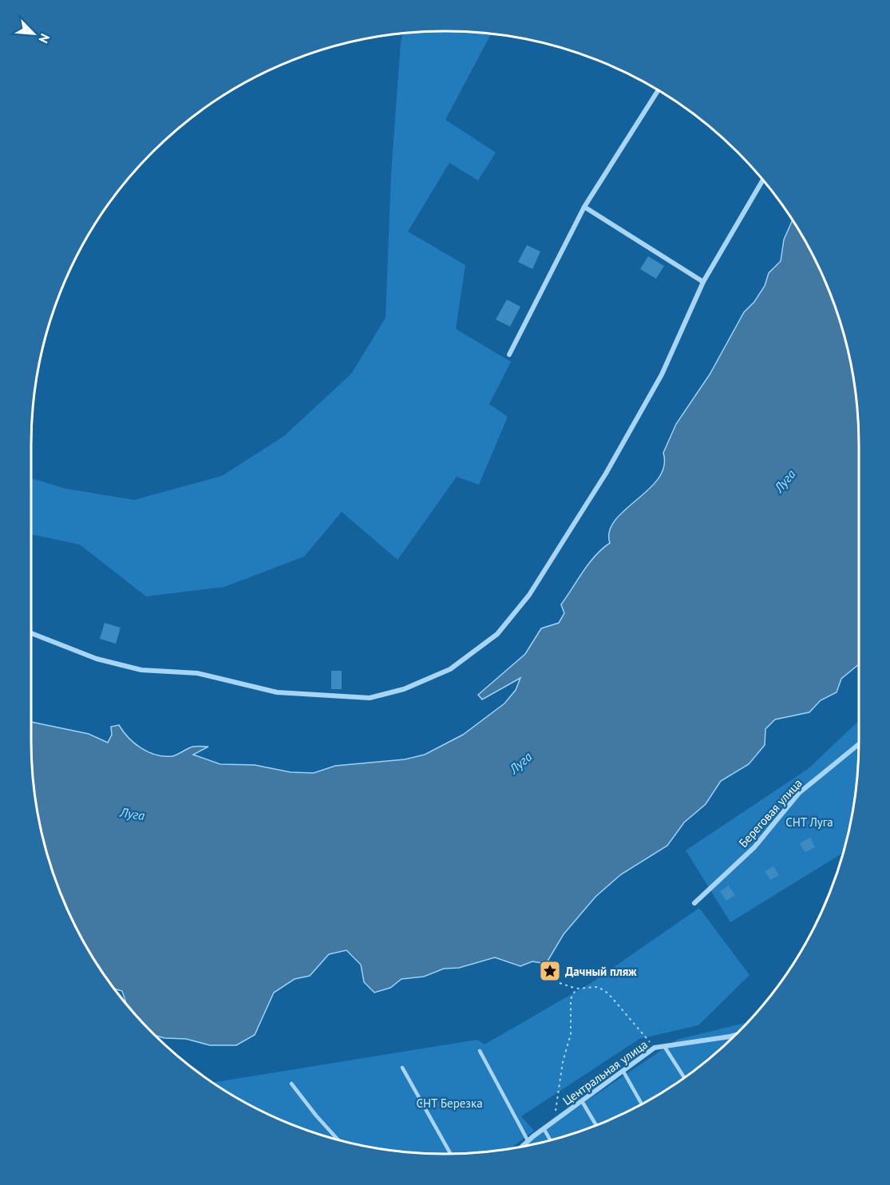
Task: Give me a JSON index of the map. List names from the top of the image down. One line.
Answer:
{"streets":{"street":["Береговая улица","Центральная улица"]},"water":["Луга"],"parks":["СНТ Луга","СНТ Березка"],"places":{"place":["Дачный пляж"]},"north":"bottom right"}
